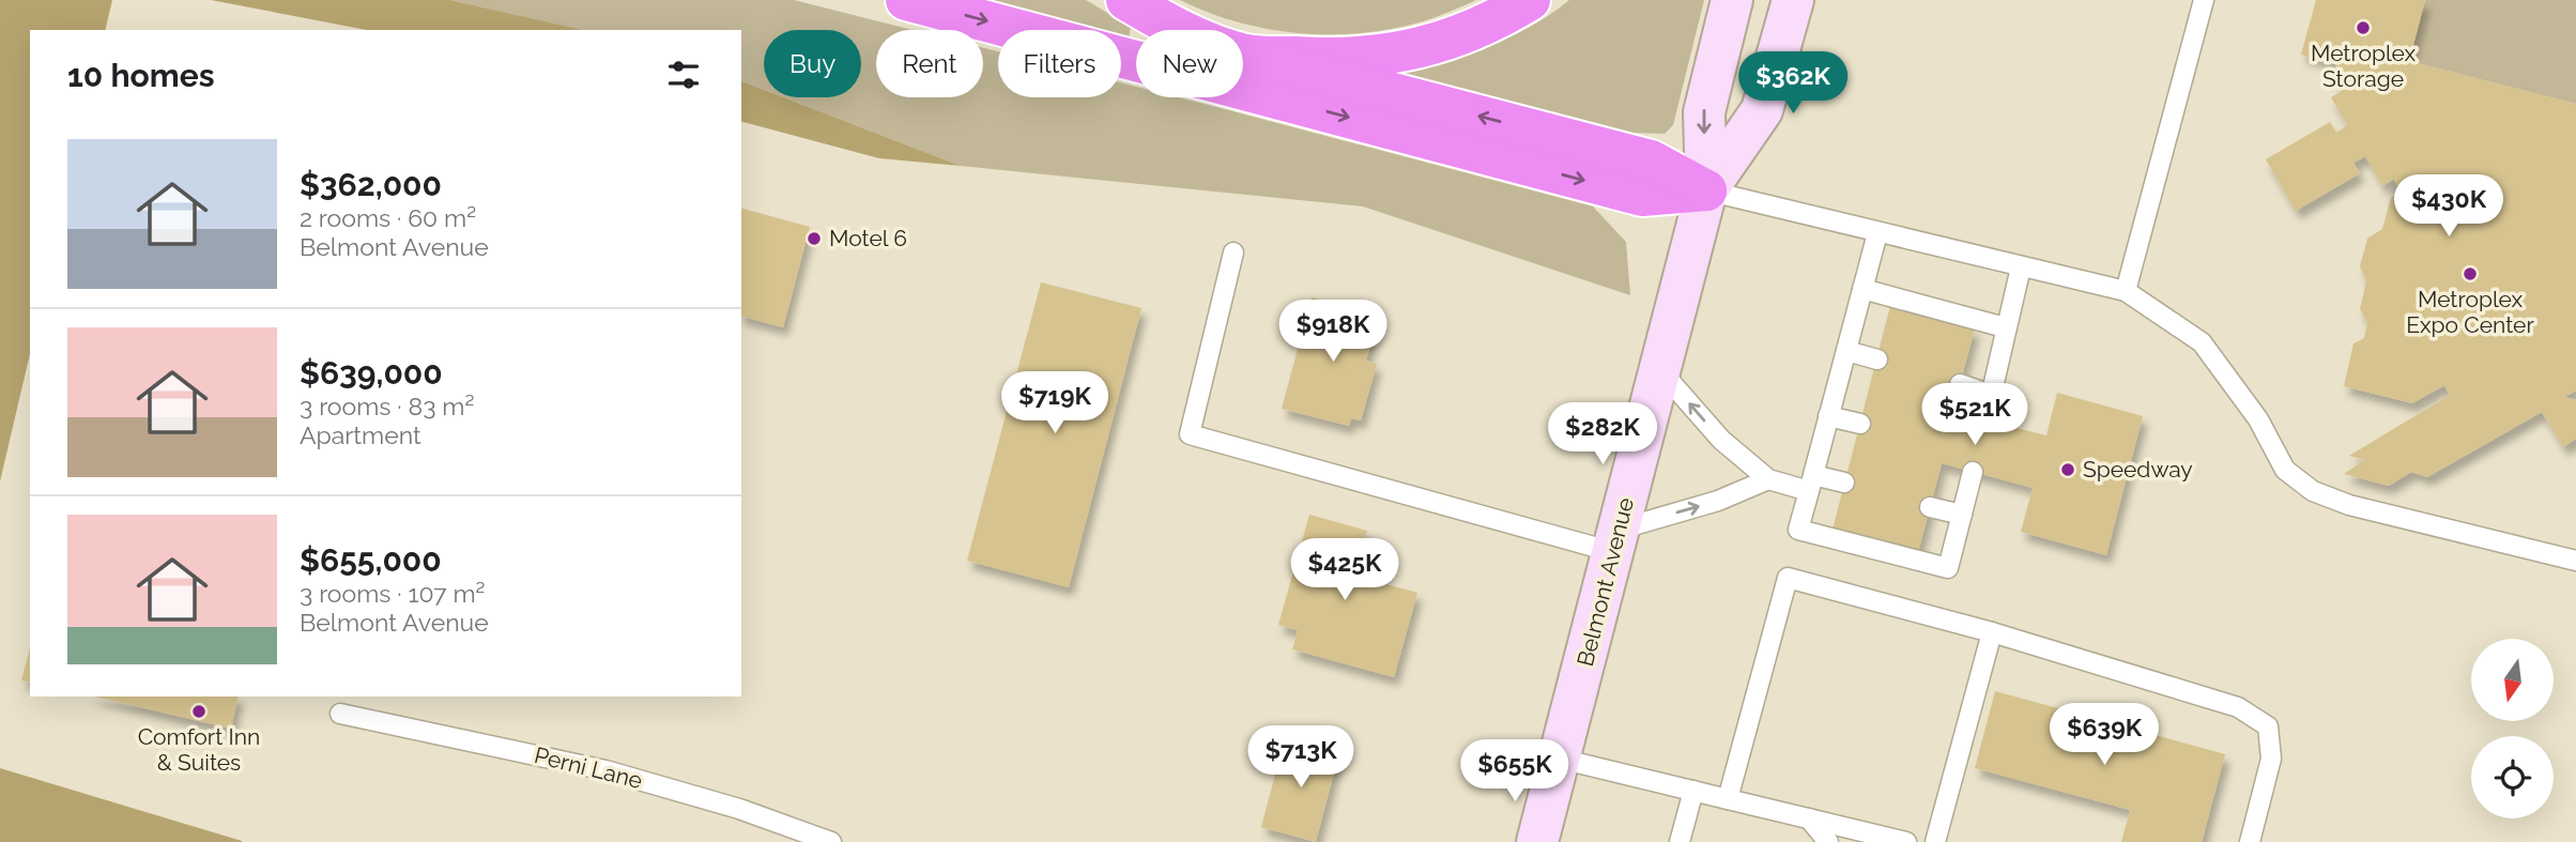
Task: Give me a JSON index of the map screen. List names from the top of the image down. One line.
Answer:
{"streets":{"main road":["Belmont Avenue"],"lane":["Perni Lane"]},"places":["Metroplex Storage","Motel 6","Metroplex Expo Center","Speedway","Comfort Inn & Suites"],"north":"bottom","page":{"chip":["Buy","Rent","Filters","New"],"heading":"10 homes","price":["$362K","$430K","$918K","$719K","$521K","$282K","$425K","$639K","$713K","$655K"],"list":[{"name":"$362,000","note":"2 rooms · 60 m² · Belmont Avenue"},{"name":"$639,000","note":"3 rooms · 83 m² · Apartment"},{"name":"$655,000","note":"3 rooms · 107 m² · Belmont Avenue"}]}}
